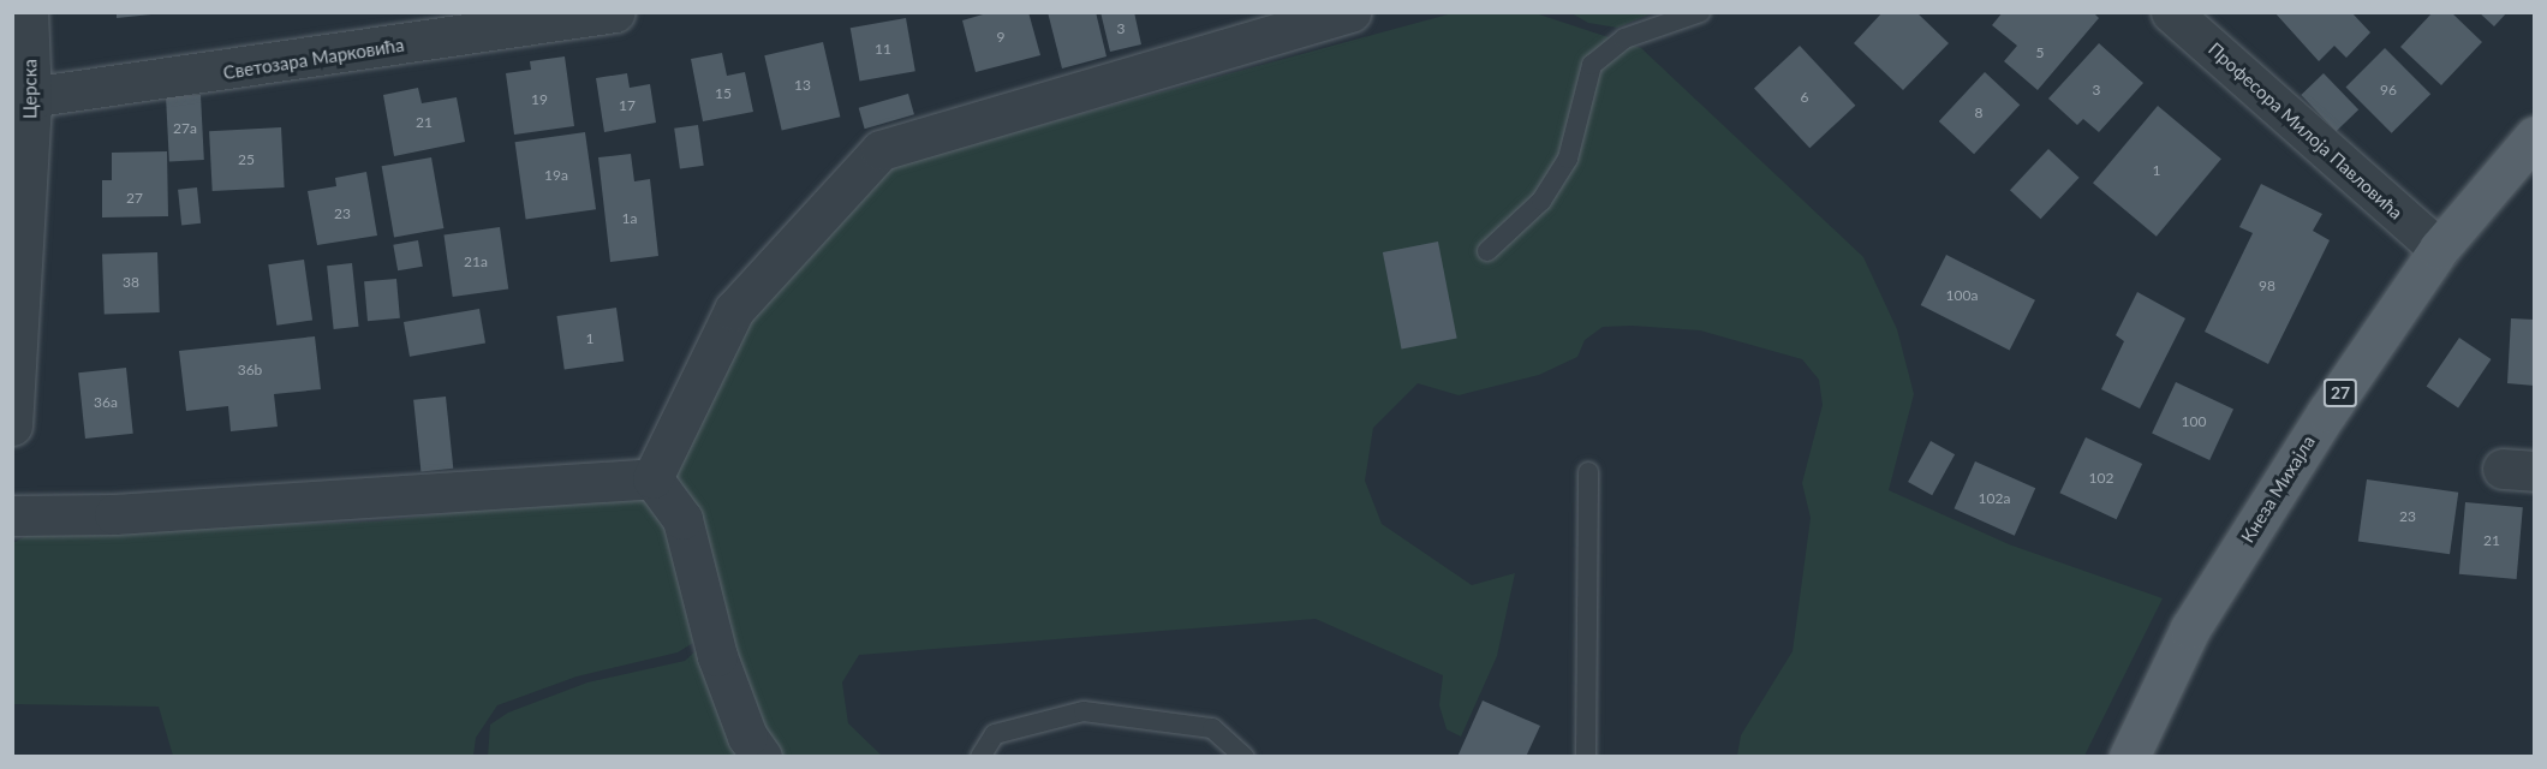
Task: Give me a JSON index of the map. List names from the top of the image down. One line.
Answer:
{"streets":{"main road":["27","Кнеза Михајла"],"street":["Светозара Марковића","Церска","Професора Милоја Павловића"]},"crossings":[["Светозара Марковића","Церска"],["Професора Милоја Павловића","Кнеза Михајла"]],"house_numbers":["3","9","11","5","13","3","96","15","6","19","17","8","21","27a","25","1","19a","27","23","1a","21a","38","98","100a","1","36b","36a","100","102","102a","23","21"]}
